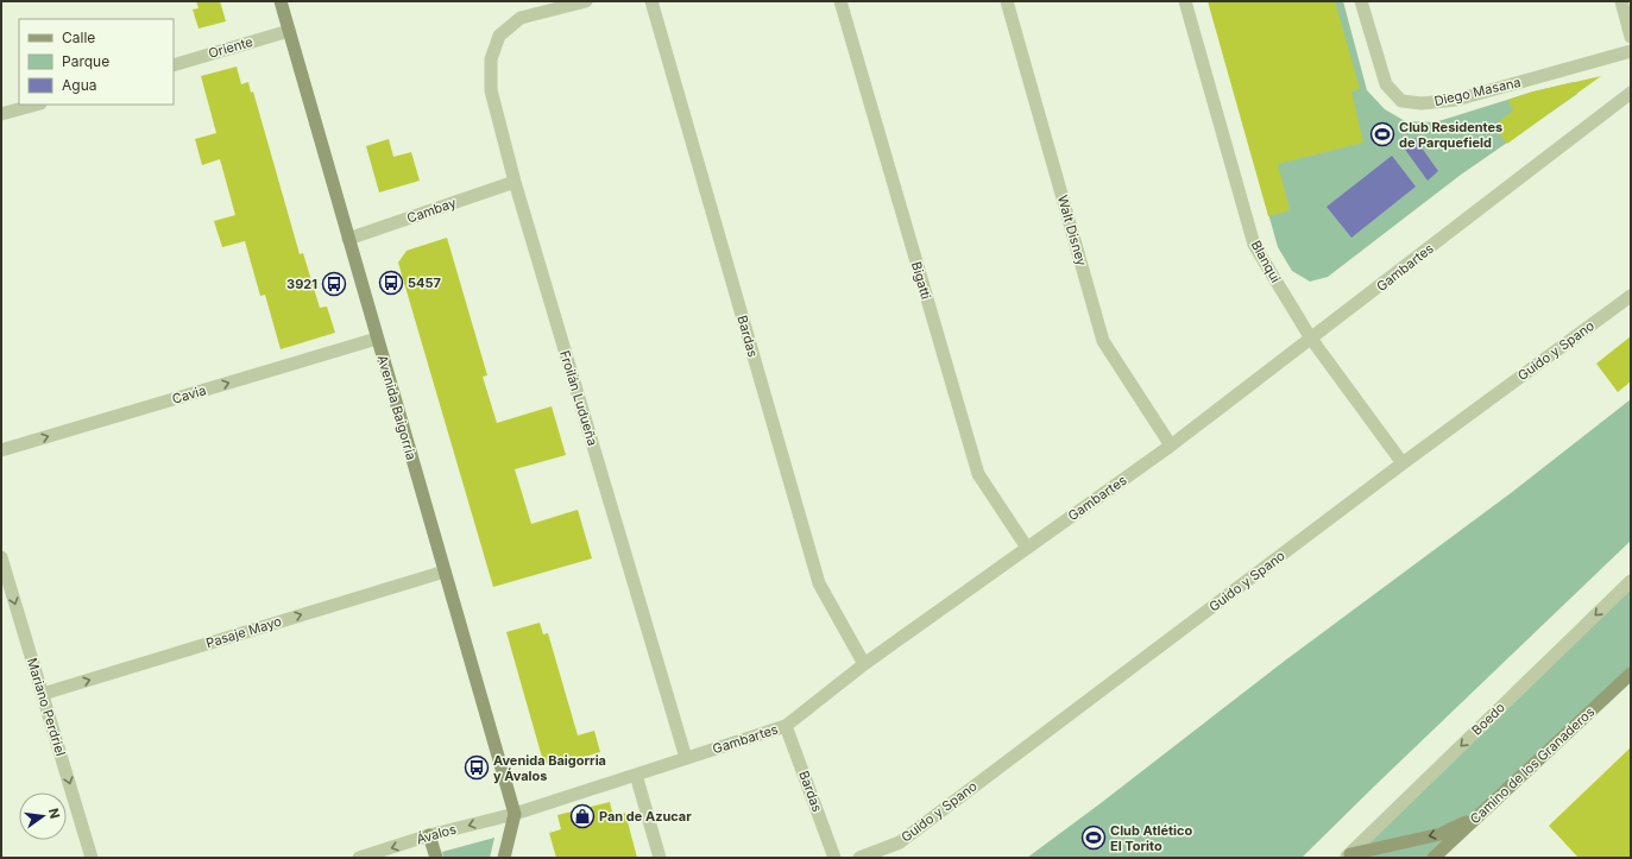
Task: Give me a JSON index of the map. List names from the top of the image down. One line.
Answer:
{"streets":{"main road":["Avenida Baigorria","Camino de los Granaderos"],"street":["Oriente","Diego Masana","Cambay","Walt Disney","Blanqui","Gambartes","Bigatti","Bardas","Guido y Spano","Cavia","Froilán Ludueña","Pasaje Mayo","Mariano Perdriel","Boedo","Ávalos"]},"crossings":[["Oriente","Avenida Baigorria"],["Cambay","Froilán Ludueña"],["Cambay","Avenida Baigorria"],["Walt Disney","Gambartes"],["Blanqui","Gambartes"],["Blanqui","Guido y Spano"],["Gambartes","Bigatti"],["Gambartes","Bardas"],["Gambartes","Froilán Ludueña"],["Gambartes","Avenida Baigorria"],["Gambartes","Ávalos"],["Cavia","Avenida Baigorria"],["Avenida Baigorria","Pasaje Mayo"],["Avenida Baigorria","Ávalos"],["Pasaje Mayo","Mariano Perdriel"]],"one_way":["Cavia","Pasaje Mayo","Mariano Perdriel","Boedo","Ávalos"],"places":{"sports":["Club Residentes de Parquefield","Club Atlético El Torito"],"bus stop":["5457","3921","Avenida Baigorria y Ávalos"],"shop":["Pan de Azucar"]},"legend":["Calle","Parque","Agua"],"north":"right"}
